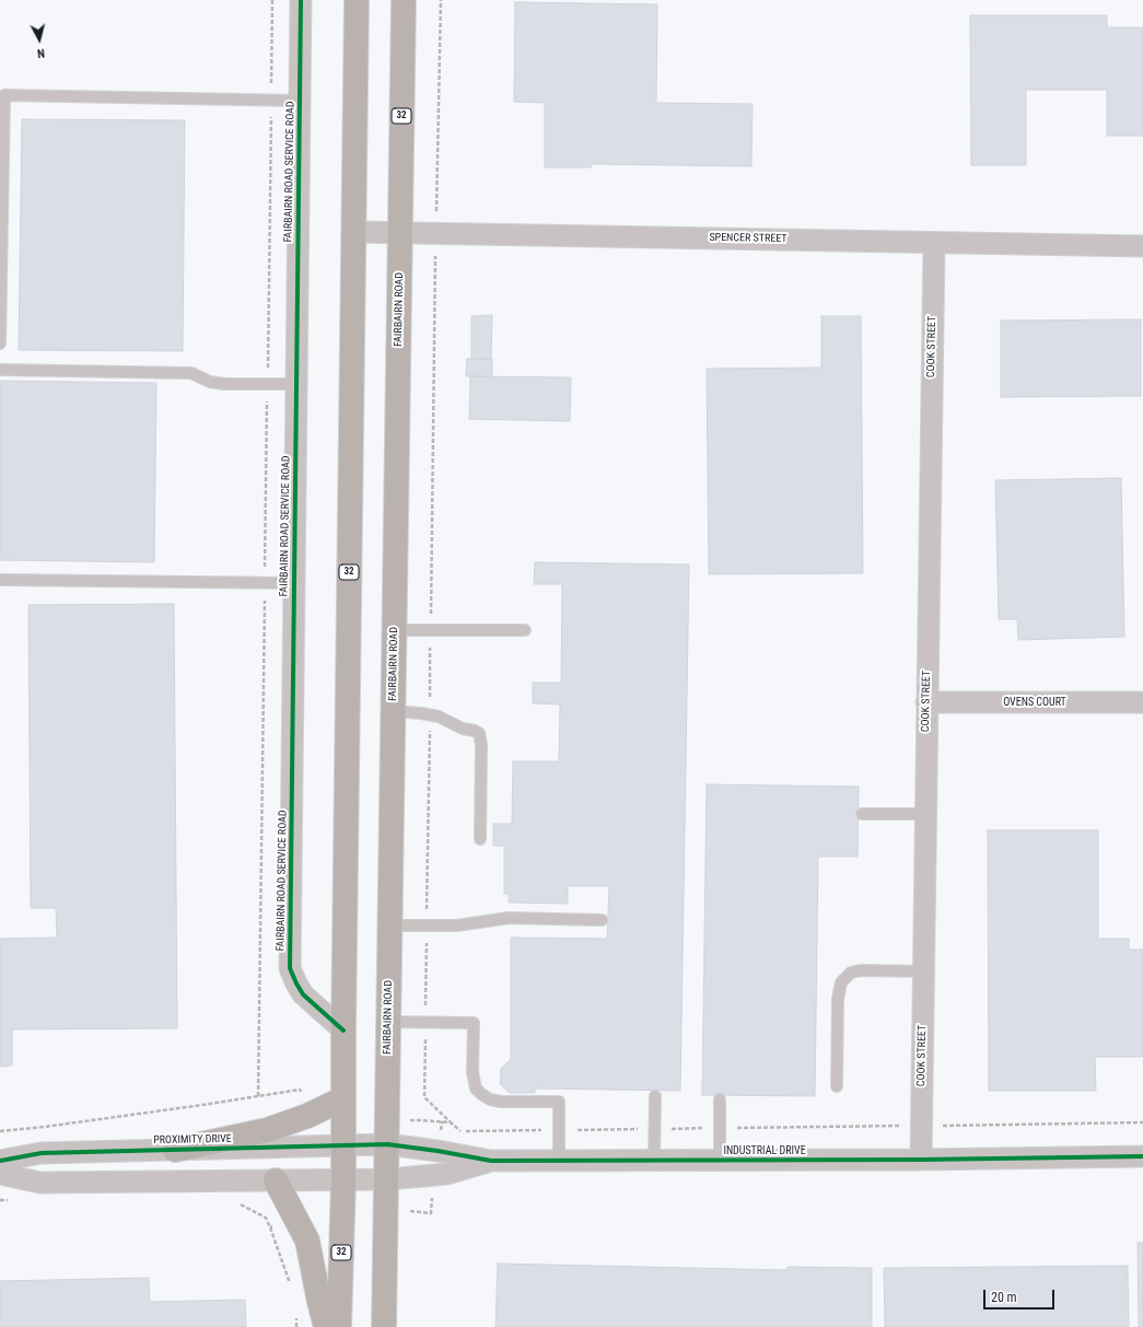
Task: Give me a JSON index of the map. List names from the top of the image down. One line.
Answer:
{"streets":{"main road":["32","FAIRBAIRN ROAD"],"street":["FAIRBAIRN ROAD SERVICE ROAD","SPENCER STREET","COOK STREET","OVENS COURT","PROXIMITY DRIVE","INDUSTRIAL DRIVE"]},"crossings":[["32","FAIRBAIRN ROAD SERVICE ROAD"],["32","SPENCER STREET"],["32","PROXIMITY DRIVE"],["SPENCER STREET","FAIRBAIRN ROAD"],["SPENCER STREET","COOK STREET"],["FAIRBAIRN ROAD","PROXIMITY DRIVE"],["FAIRBAIRN ROAD","INDUSTRIAL DRIVE"],["COOK STREET","OVENS COURT"],["COOK STREET","INDUSTRIAL DRIVE"],["PROXIMITY DRIVE","INDUSTRIAL DRIVE"]],"scale_bar":"20 m","north":"bottom"}
